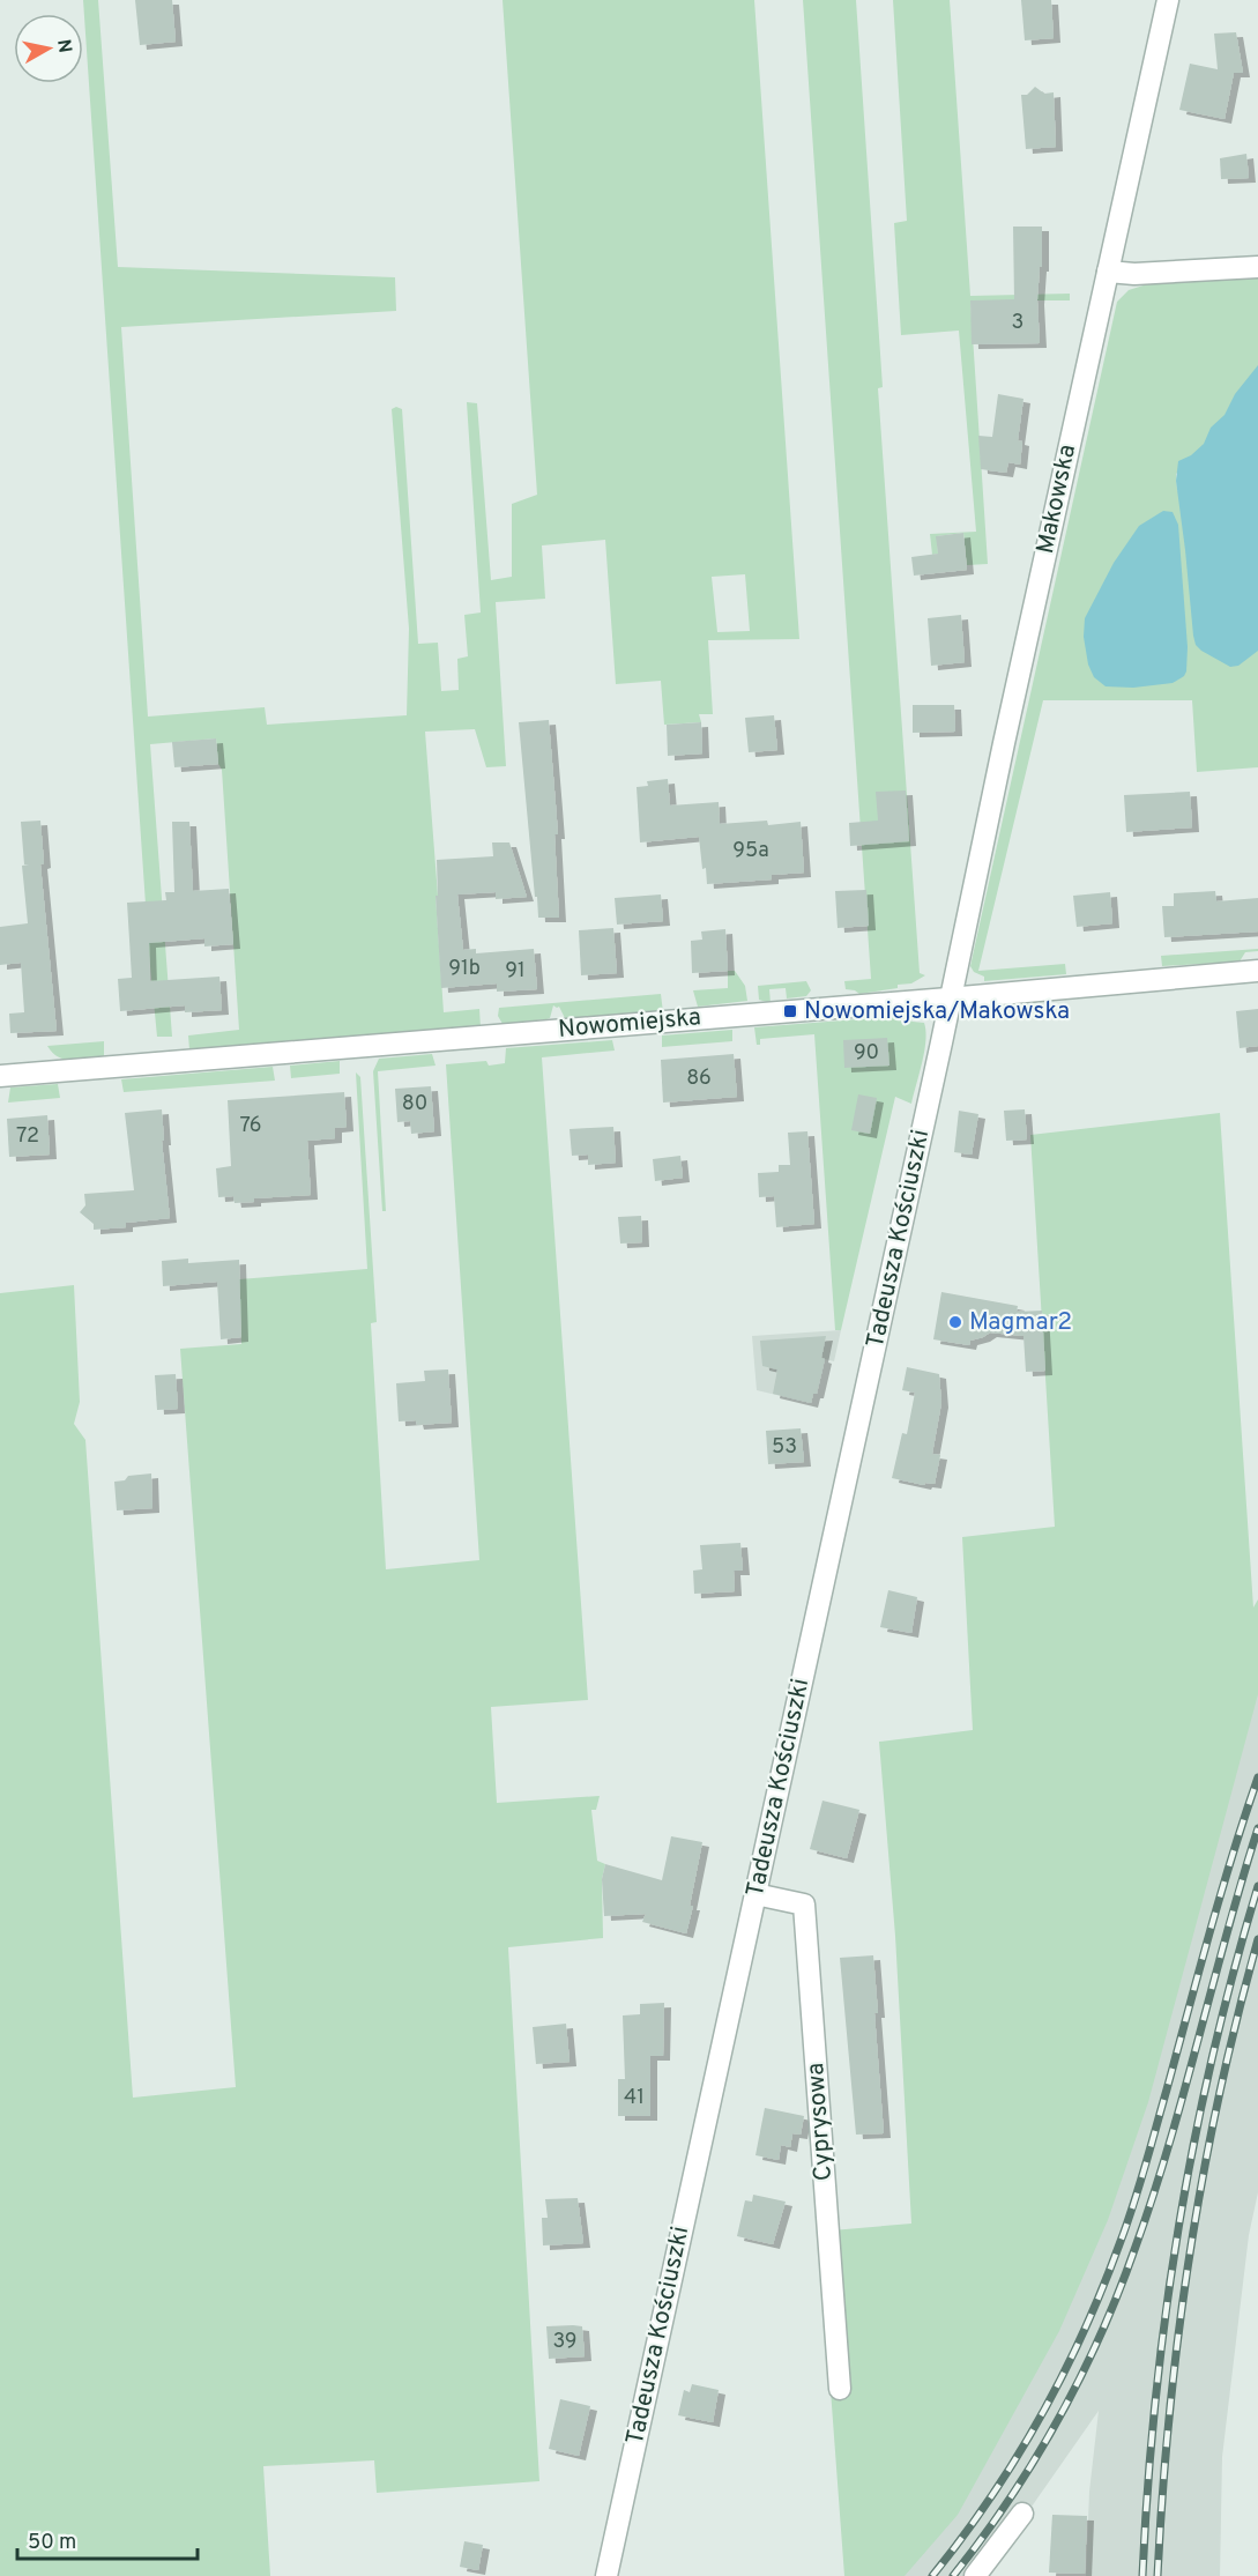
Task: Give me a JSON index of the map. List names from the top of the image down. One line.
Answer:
{"streets":{"street":["Makowska","Nowomiejska","Tadeusza Kościuszki","Cyprysowa"]},"crossings":[["Makowska","Nowomiejska"],["Makowska","Tadeusza Kościuszki"],["Nowomiejska","Tadeusza Kościuszki"],["Tadeusza Kościuszki","Cyprysowa"]],"places":{"transit":["Nowomiejska/Makowska"],"other":["Magmar2"]},"house_numbers":["3","95a","91b","91","90","86","80","76","72","53","41","39"],"scale_bar":"50 m","north":"right"}
